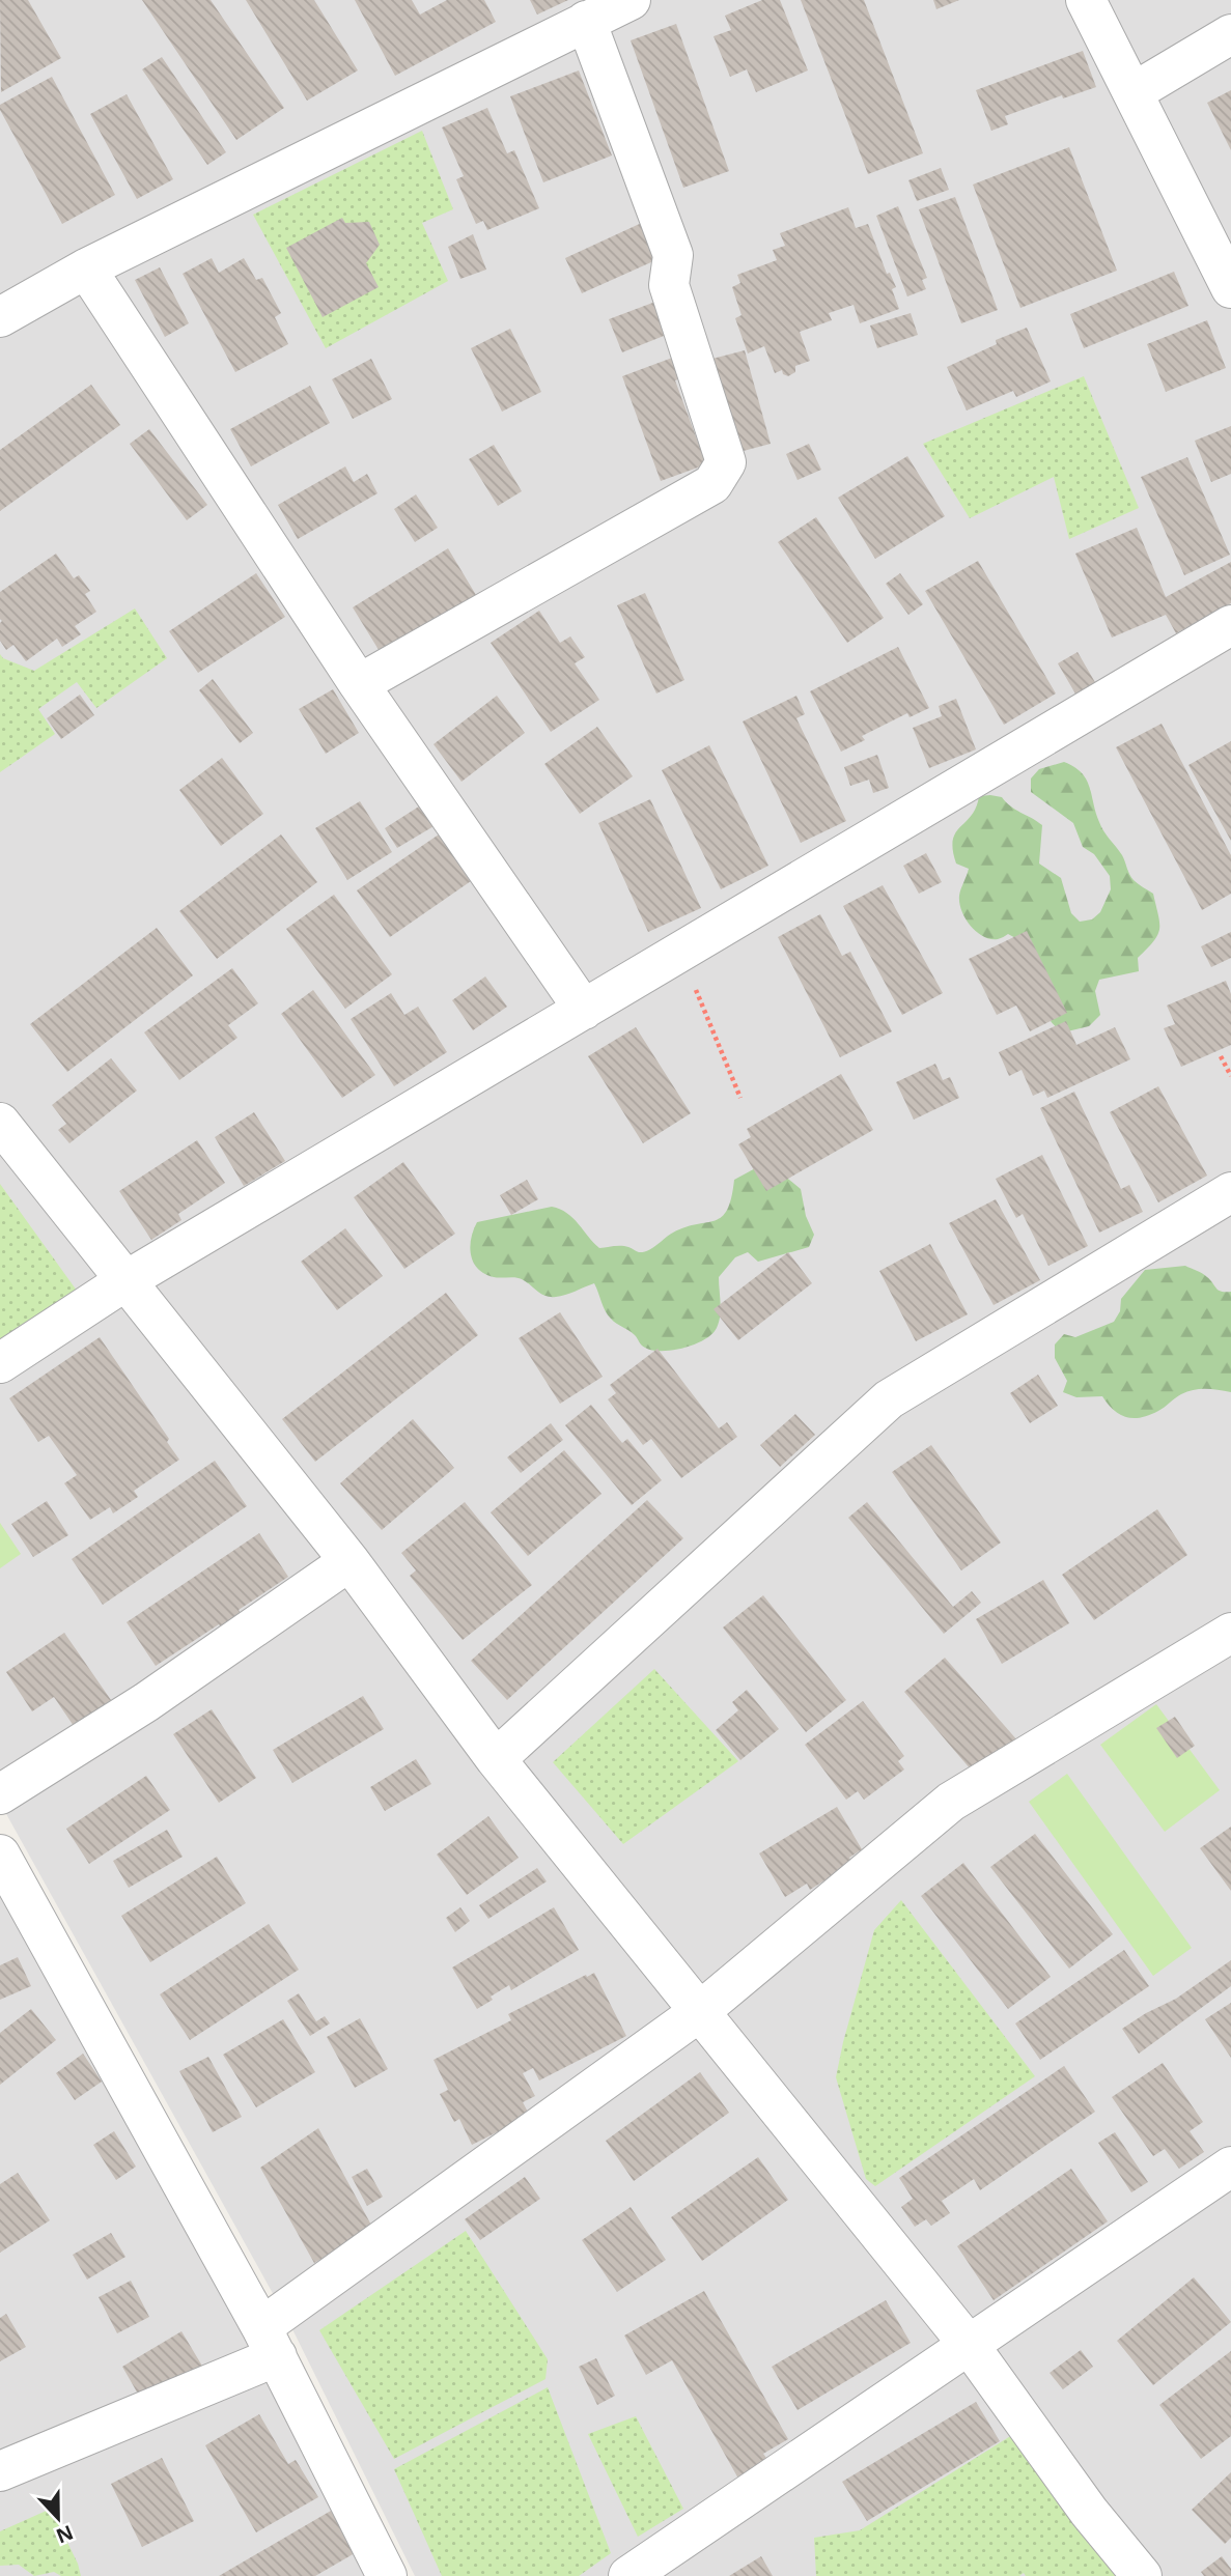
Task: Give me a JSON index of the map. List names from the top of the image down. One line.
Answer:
{"north":"bottom"}
